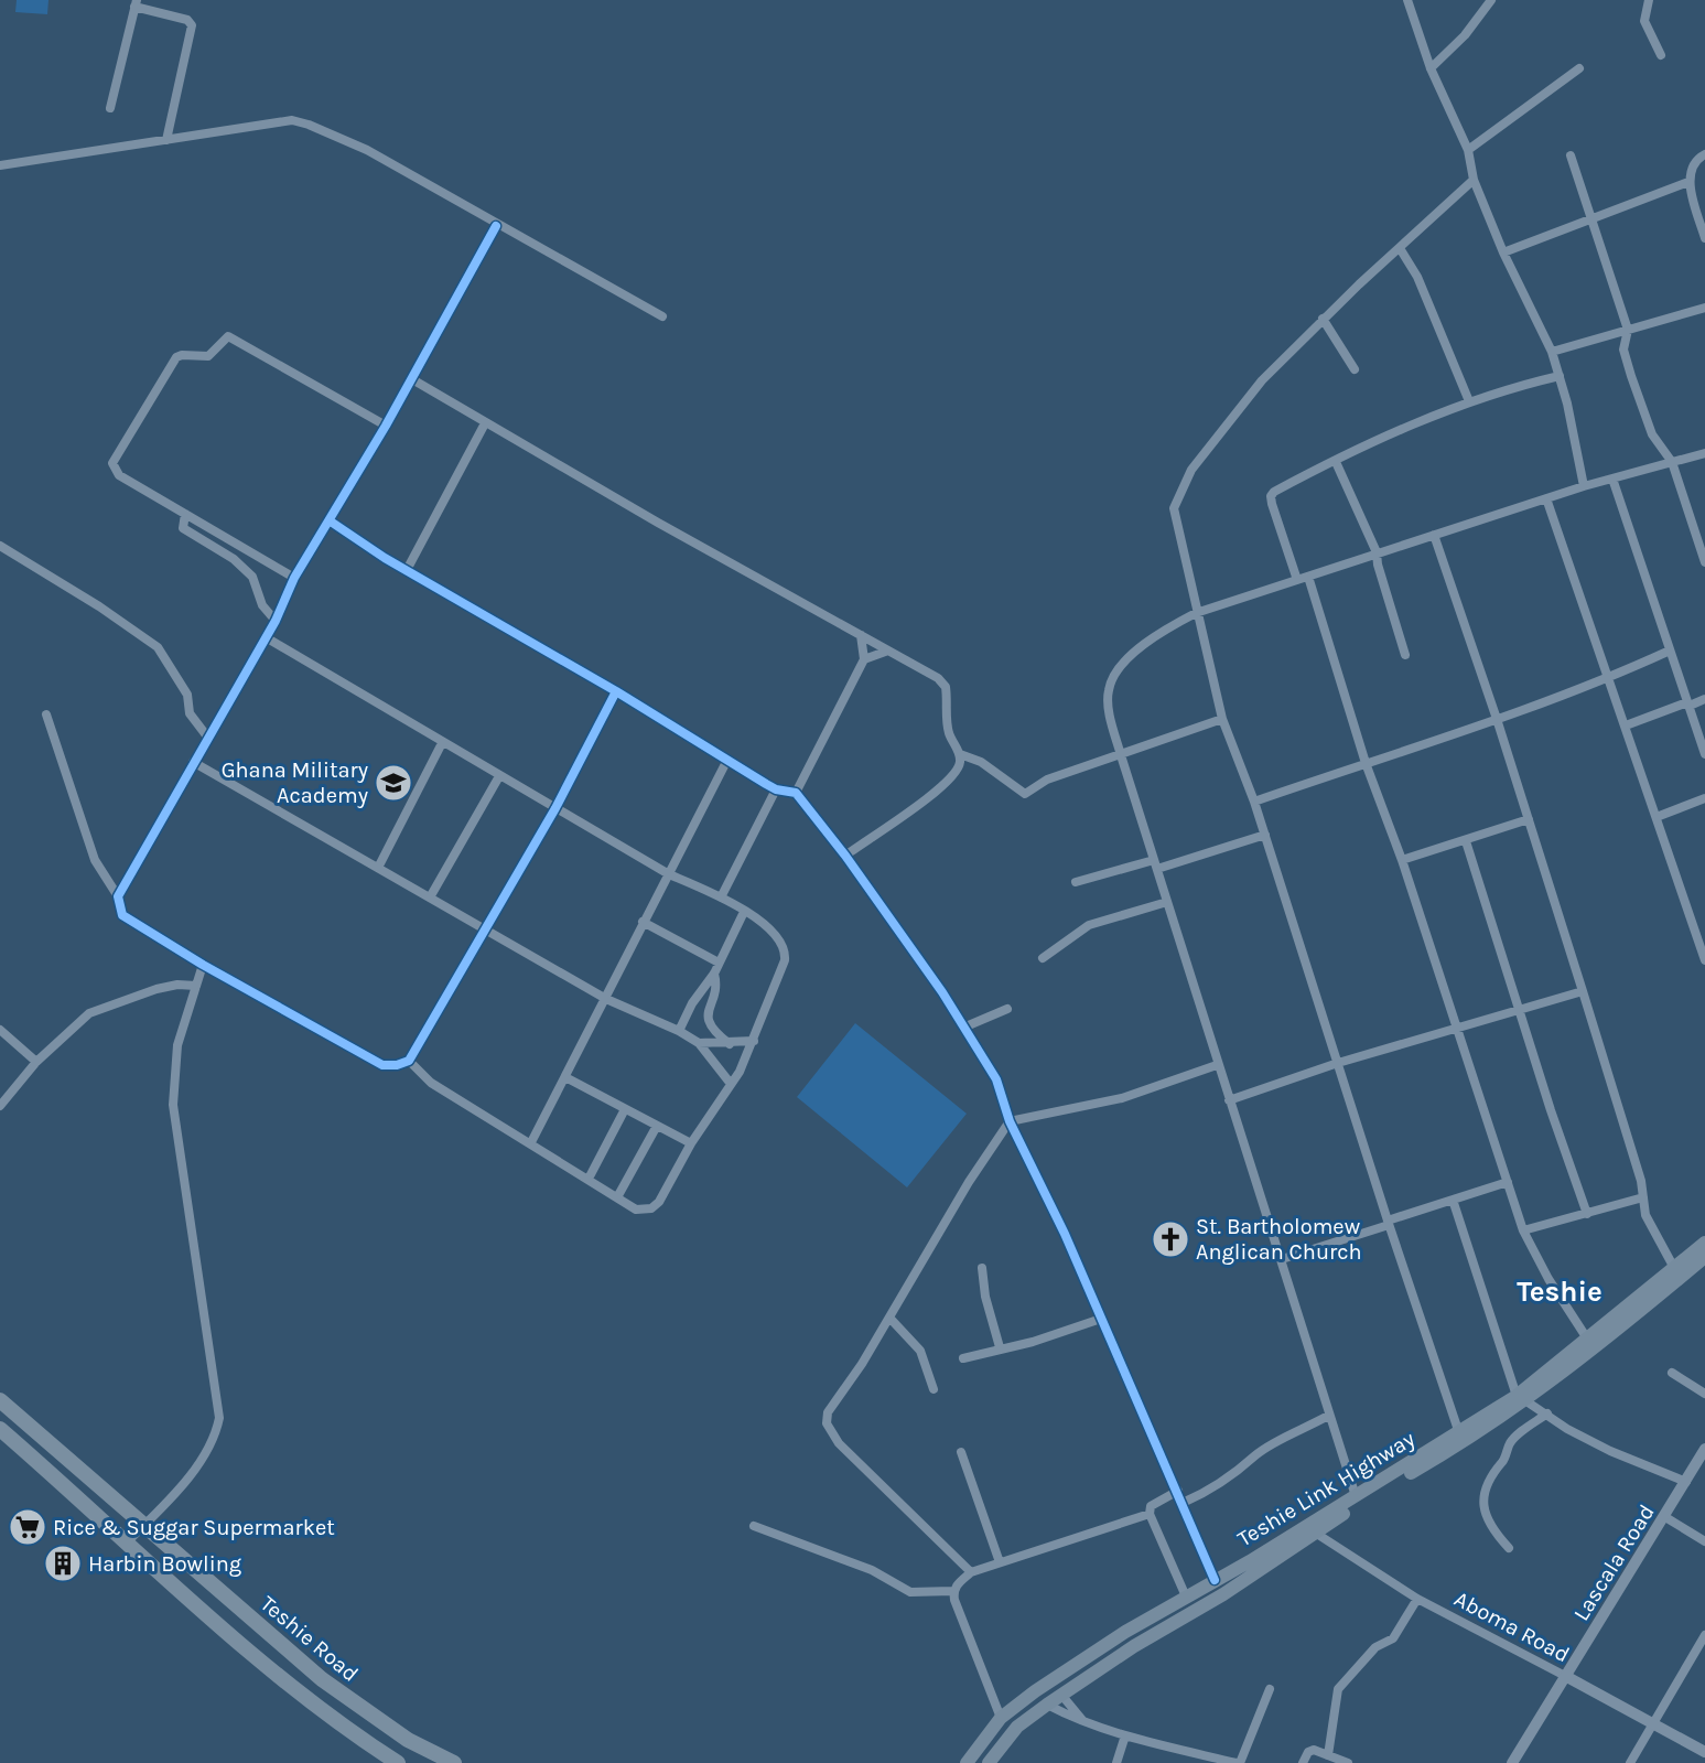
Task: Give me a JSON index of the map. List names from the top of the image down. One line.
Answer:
{"streets":{"main road":["Teshie Link Highway","Teshie Road"],"street":["Lascala Road","Aboma Road"]},"crossings":[["Teshie Link Highway","Aboma Road"],["Lascala Road","Aboma Road"]],"districts":["Teshie"],"places":{"school or university":["Ghana Military Academy"],"church":["St. Bartholomew Anglican Church"],"supermarket":["Rice & Suggar Supermarket"],"building":["Harbin Bowling"]}}
